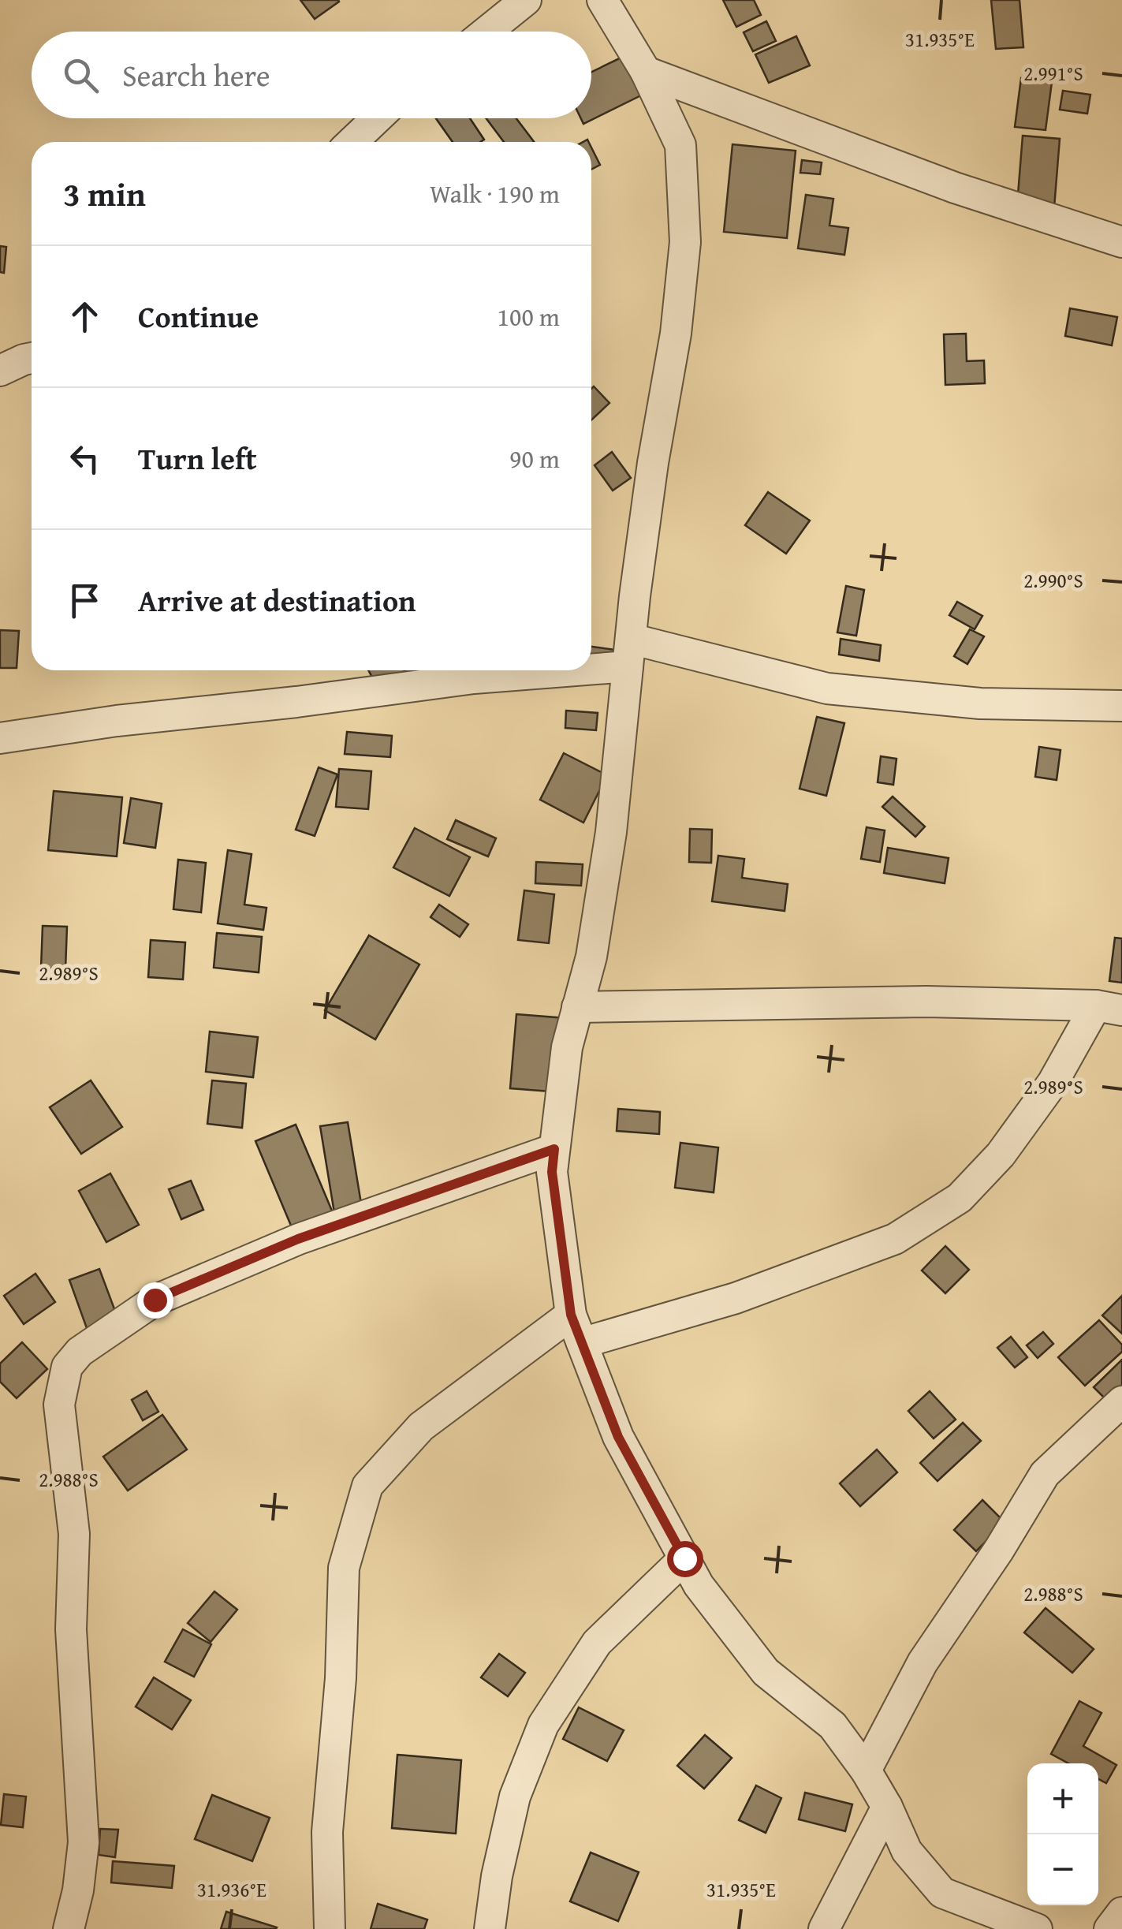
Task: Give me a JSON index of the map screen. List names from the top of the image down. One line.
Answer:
{"page":{"search":"Search here","heading":["3 min","Walk · 190 m"],"list":[["Continue","100 m"],["Turn left","90 m"],"Arrive at destination"],"map_buttons":["+","−"]},"coordinates":["31.935°E","2.991°S","2.990°S","2.989°S","2.988°S","31.936°E"]}
